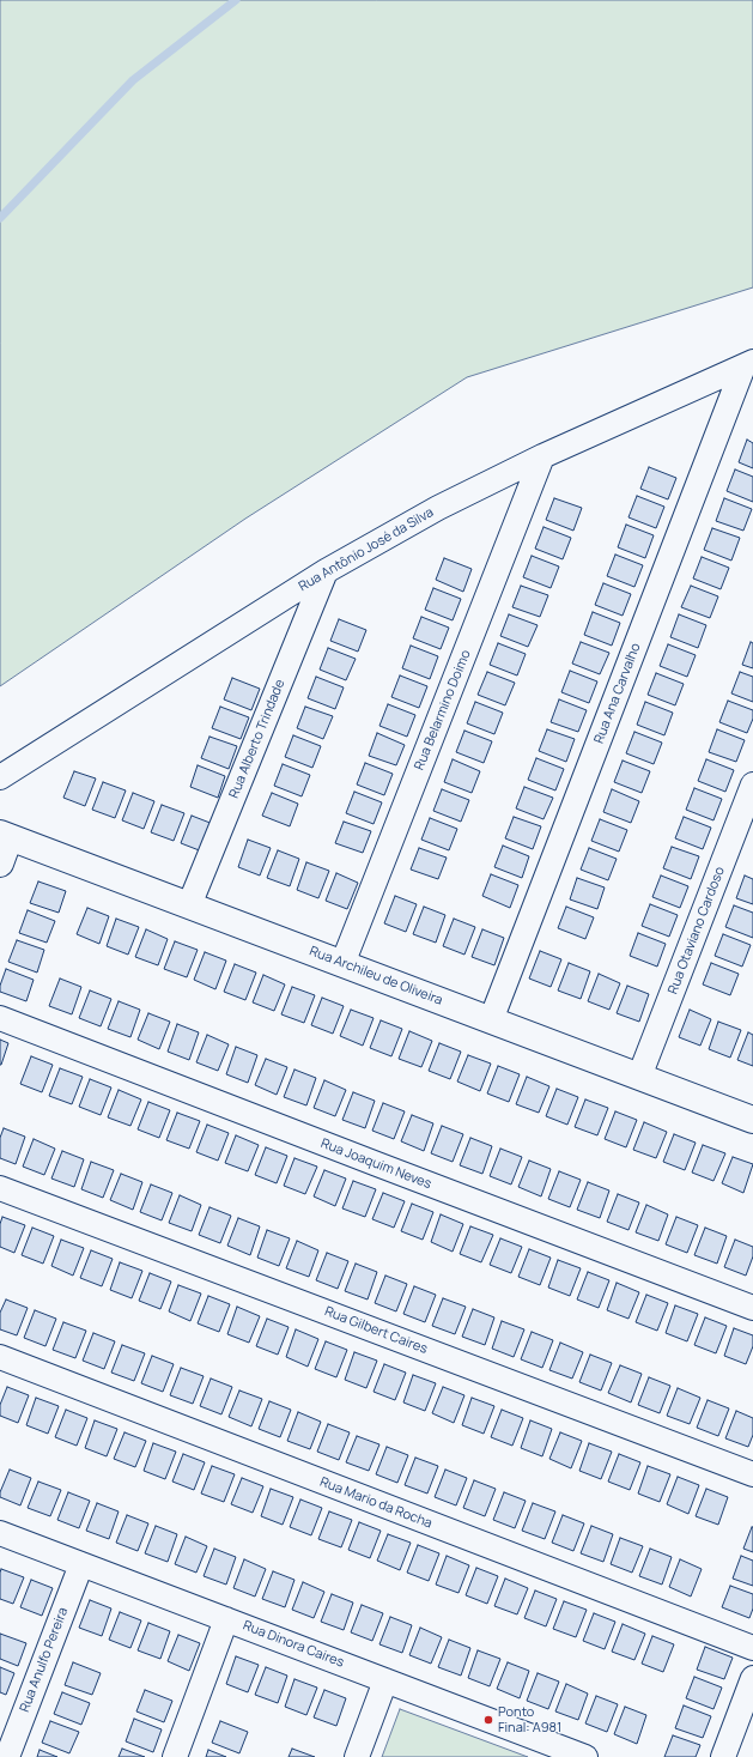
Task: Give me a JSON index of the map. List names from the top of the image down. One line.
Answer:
{"streets":{"street":["Rua Antônio José da Silva","Rua Ana Carvalho","Rua Belarmino Doimo","Rua Alberto Trindade","Rua Otaviano Cardoso","Rua Archileu de Oliveira","Rua Joaquim Neves","Rua Gilbert Caires","Rua Mario da Rocha","Rua Dinora Caires","Rua Anulfo Pereira"]},"crossings":[["Rua Antônio José da Silva","Rua Ana Carvalho"],["Rua Antônio José da Silva","Rua Belarmino Doimo"],["Rua Antônio José da Silva","Rua Alberto Trindade"],["Rua Ana Carvalho","Rua Archileu de Oliveira"],["Rua Belarmino Doimo","Rua Archileu de Oliveira"],["Rua Alberto Trindade","Rua Archileu de Oliveira"],["Rua Otaviano Cardoso","Rua Archileu de Oliveira"],["Rua Dinora Caires","Rua Anulfo Pereira"]],"places":["Ponto Final: A981"]}
